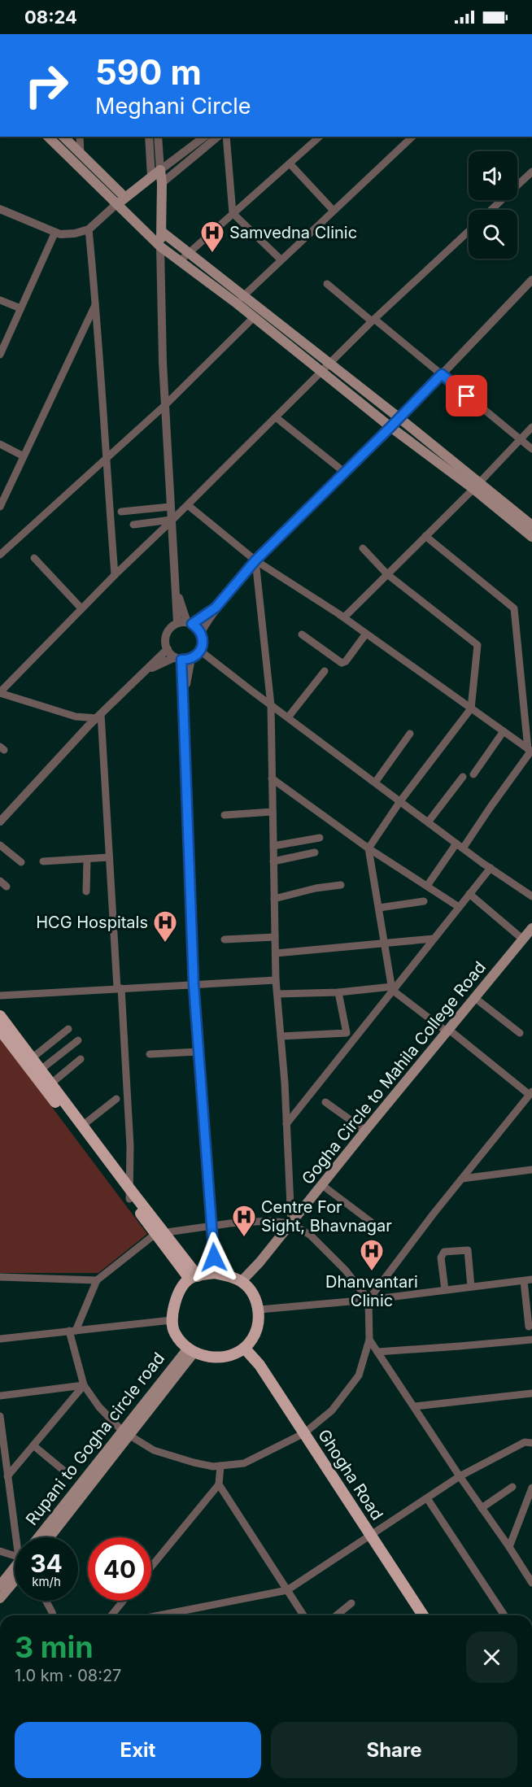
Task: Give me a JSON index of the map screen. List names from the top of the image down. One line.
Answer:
{"streets":{"main road":["Gogha Circle to Mahila College Road","Rupani to Gogha circle road","Ghogha Road"]},"crossings":[["Gogha Circle to Mahila College Road","Rupani to Gogha circle road"],["Gogha Circle to Mahila College Road","Ghogha Road"],["Rupani to Gogha circle road","Ghogha Road"]],"places":{"hospital":["Samvedna Clinic","HCG Hospitals","Centre For Sight, Bhavnagar","Dhanvantari Clinic"]},"page":{"status":"08:24","turn":["590 m","Meghani Circle"],"speed":"34 km/h","limit":"40","heading":["3 min","1.0 km · 08:27"],"buttons":["Exit","Share"]}}
